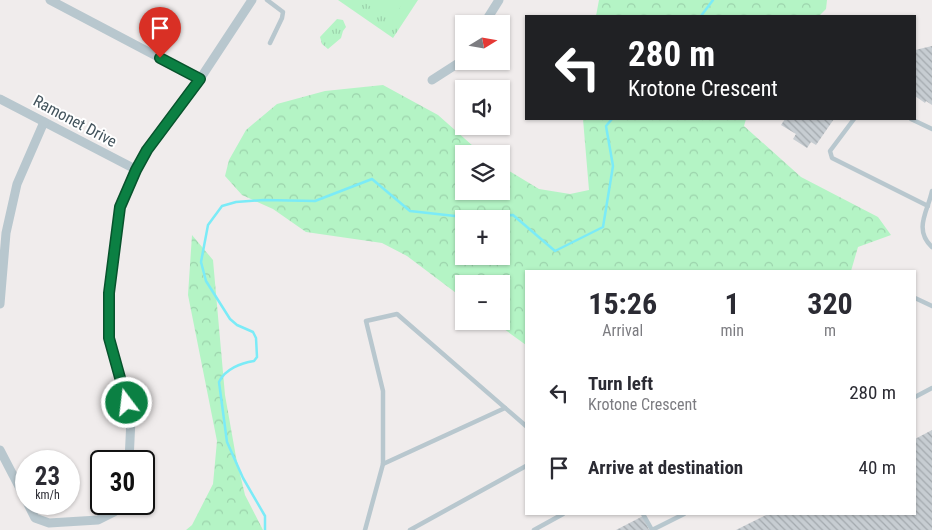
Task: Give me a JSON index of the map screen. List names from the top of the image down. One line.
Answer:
{"streets":{"street":["Ramonet Drive"]},"north":"right","page":{"map_buttons":["+","−"],"turn":["280 m","Krotone Crescent"],"eta":["15:26","Arrival","1","min","320","m"],"list":[{"name":"Turn left","note":"Krotone Crescent","value":"280 m"},{"name":"Arrive at destination","value":"40 m"}],"speed":"23 km/h","limit":"30"}}
